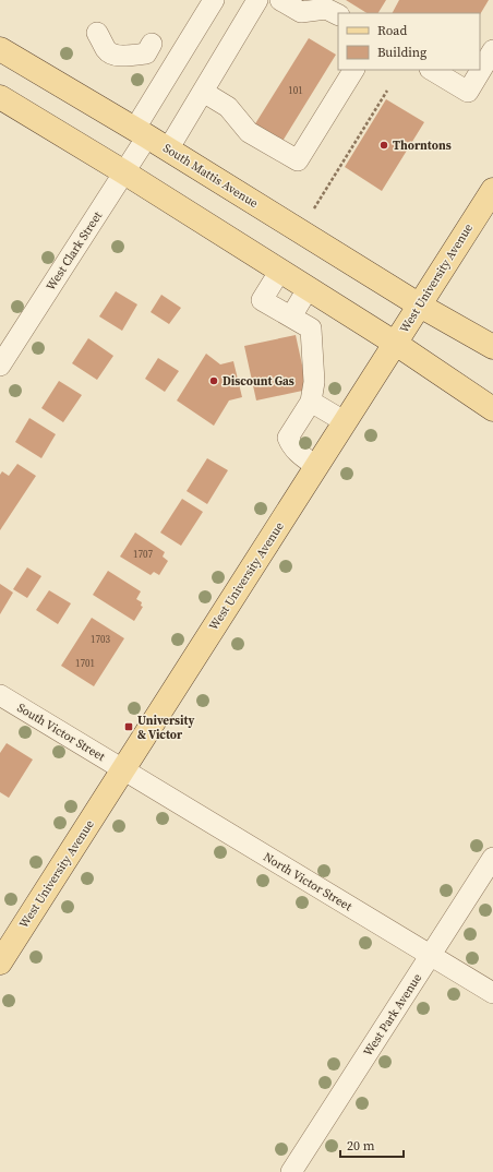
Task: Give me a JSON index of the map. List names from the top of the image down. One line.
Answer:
{"streets":{"main road":["South Mattis Avenue","West University Avenue"],"street":["West Clark Street","South Victor Street","North Victor Street","West Park Avenue"]},"crossings":[["South Mattis Avenue","West Clark Street"],["South Mattis Avenue","West University Avenue"],["West University Avenue","South Victor Street"],["West University Avenue","North Victor Street"],["South Victor Street","North Victor Street"],["North Victor Street","West Park Avenue"]],"places":{"other":["Thorntons","Discount Gas"],"transit":["University & Victor"]},"house_numbers":["101","1707","1703","1701"],"legend":["Road","Building"],"scale_bar":"20 m"}
